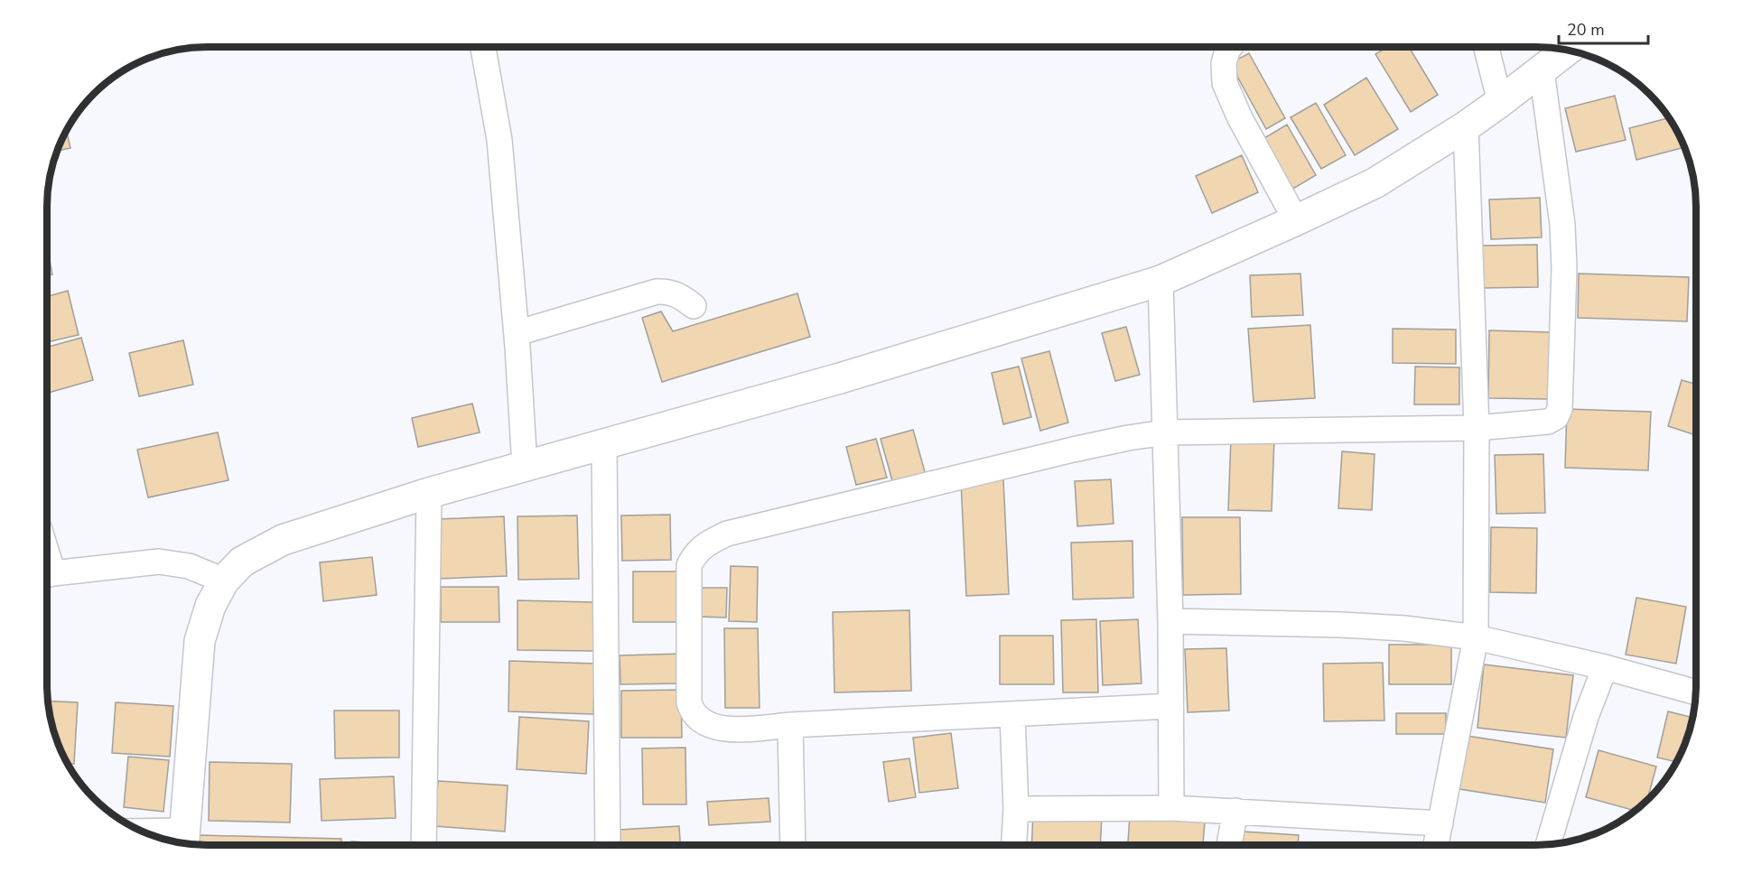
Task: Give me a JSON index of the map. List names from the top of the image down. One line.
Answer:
{"scale_bar":"20 m"}
